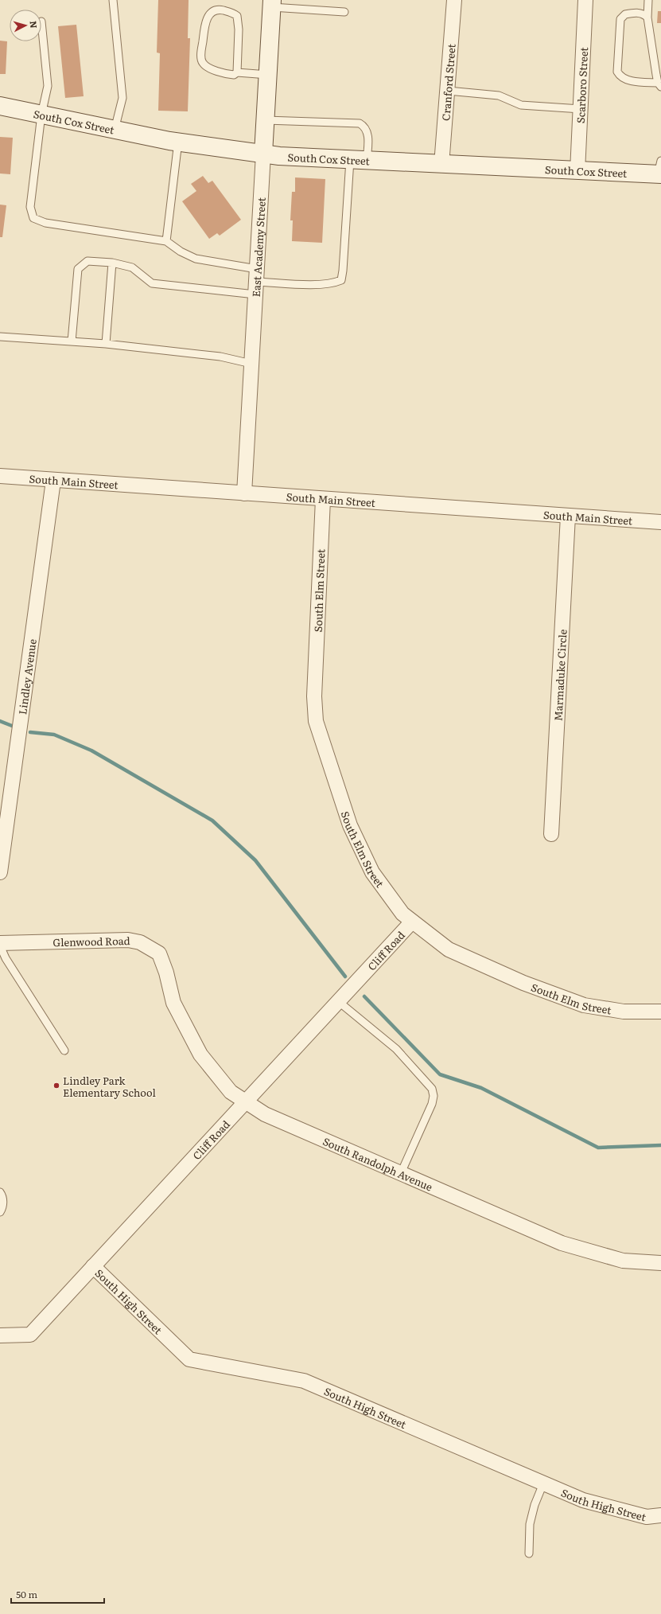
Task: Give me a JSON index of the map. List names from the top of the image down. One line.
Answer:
{"streets":{"main road":["South Cox Street","East Academy Street"],"street":["Cranford Street","Scarboro Street","South Main Street","South Elm Street","Marmaduke Circle","Lindley Avenue","Glenwood Road","Cliff Road","South Randolph Avenue","South High Street"]},"crossings":[["Cranford Street","South Cox Street"],["Scarboro Street","South Cox Street"],["South Cox Street","East Academy Street"],["East Academy Street","South Main Street"],["South Main Street","South Elm Street"],["South Main Street","Marmaduke Circle"],["South Main Street","Lindley Avenue"],["South Elm Street","Cliff Road"],["Glenwood Road","South Randolph Avenue"],["Cliff Road","South Randolph Avenue"],["Cliff Road","South High Street"]],"places":["Lindley Park Elementary School"],"scale_bar":"50 m","north":"right"}
